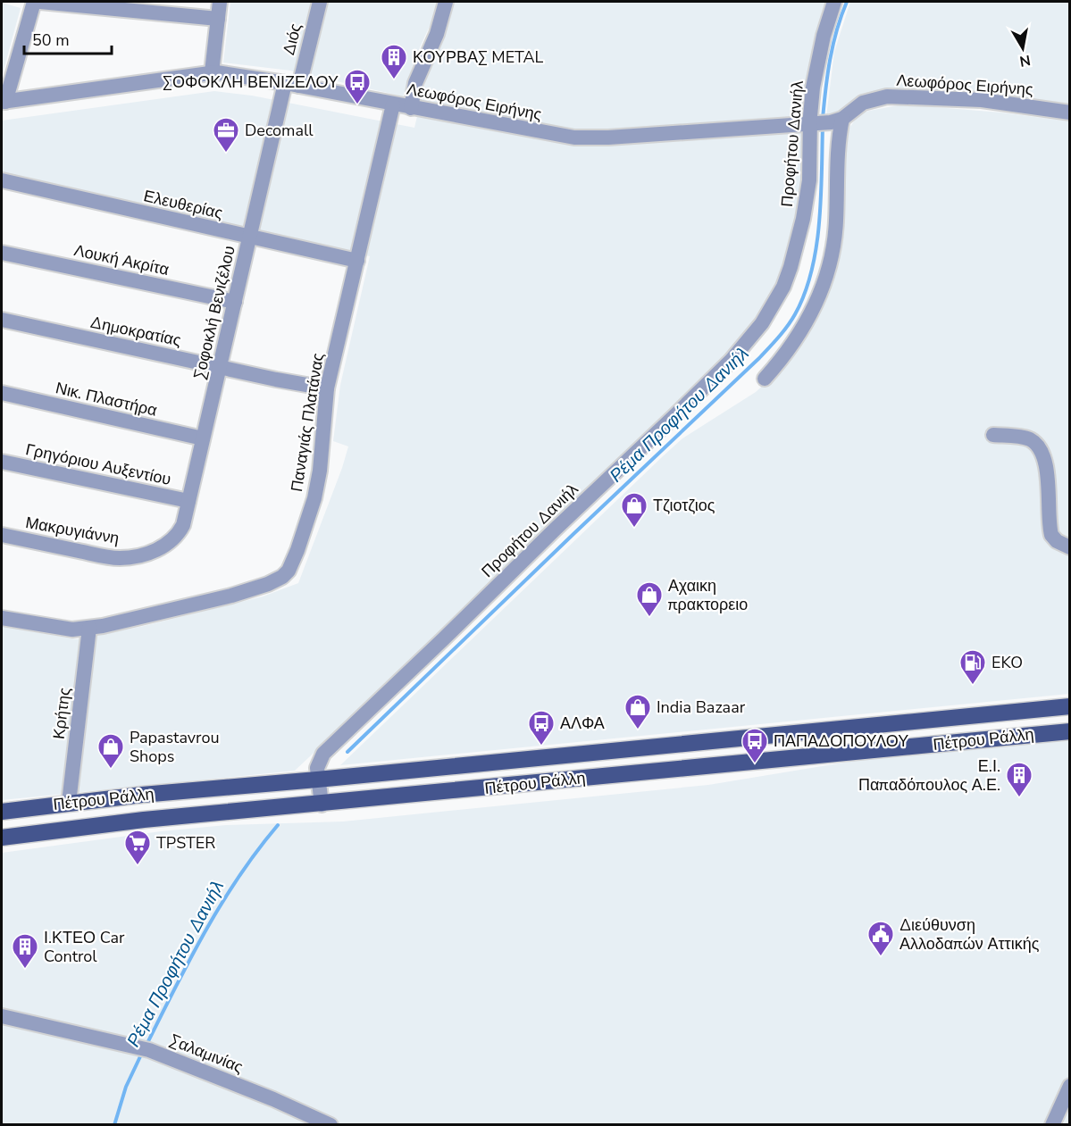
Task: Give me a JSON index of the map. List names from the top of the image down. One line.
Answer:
{"streets":{"main road":["Πέτρου Ράλλη"],"street":["Διός","Λεωφόρος Ειρήνης","Προφήτου Δανιήλ","Ελευθερίας","Λουκή Ακρίτα","Σοφοκλή Βενιζέλου","Δημοκρατίας","Νικ. Πλαστήρα","Παναγιάς Πλατάνας","Γρηγόριου Αυξεντίου","Μακρυγιάννη","Κρήτης","Σαλαμινίας"]},"crossings":[["Διός","Λεωφόρος Ειρήνης"],["Διός","Σοφοκλή Βενιζέλου"],["Λεωφόρος Ειρήνης","Προφήτου Δανιήλ"],["Λεωφόρος Ειρήνης","Σοφοκλή Βενιζέλου"],["Λεωφόρος Ειρήνης","Παναγιάς Πλατάνας"],["Προφήτου Δανιήλ","Πέτρου Ράλλη"],["Ελευθερίας","Σοφοκλή Βενιζέλου"],["Ελευθερίας","Παναγιάς Πλατάνας"],["Λουκή Ακρίτα","Σοφοκλή Βενιζέλου"],["Σοφοκλή Βενιζέλου","Δημοκρατίας"],["Σοφοκλή Βενιζέλου","Νικ. Πλαστήρα"],["Σοφοκλή Βενιζέλου","Γρηγόριου Αυξεντίου"],["Σοφοκλή Βενιζέλου","Μακρυγιάννη"],["Δημοκρατίας","Παναγιάς Πλατάνας"],["Παναγιάς Πλατάνας","Κρήτης"],["Κρήτης","Πέτρου Ράλλη"]],"water":["Ρέμα Προφήτου Δανιήλ"],"places":{"building":["ΚΟΥΡΒΑΣ METAL","Ε.Ι. Παπαδόπουλος Α.Ε.","Ι.ΚΤΕΟ Car Control"],"bus stop":["ΣΟΦΟΚΛΗ ΒΕΝΙΖΕΛΟΥ","ΑΛΦΑ","ΠΑΠΑΔΟΠΟΥΛΟΥ"],"office":["Decomall"],"shop":["Τζιοτζιος","Αχαικη πρακτορειο","India Bazaar","Papastavrou Shops"],"fuel station":["EKO"],"supermarket":["TPSTER"],"public building":["Διεύθυνση Αλλοδαπών Αττικής"]},"scale_bar":"50 m","north":"bottom"}
